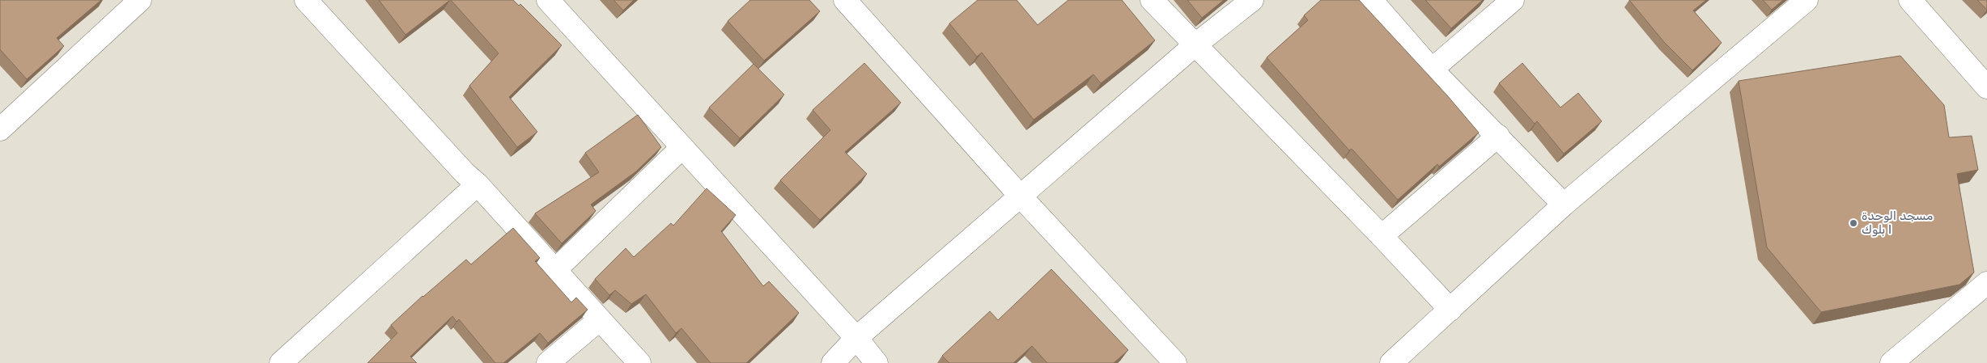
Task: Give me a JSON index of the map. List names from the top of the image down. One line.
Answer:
{"places":["مسجد الوحدة بلوك I"]}
